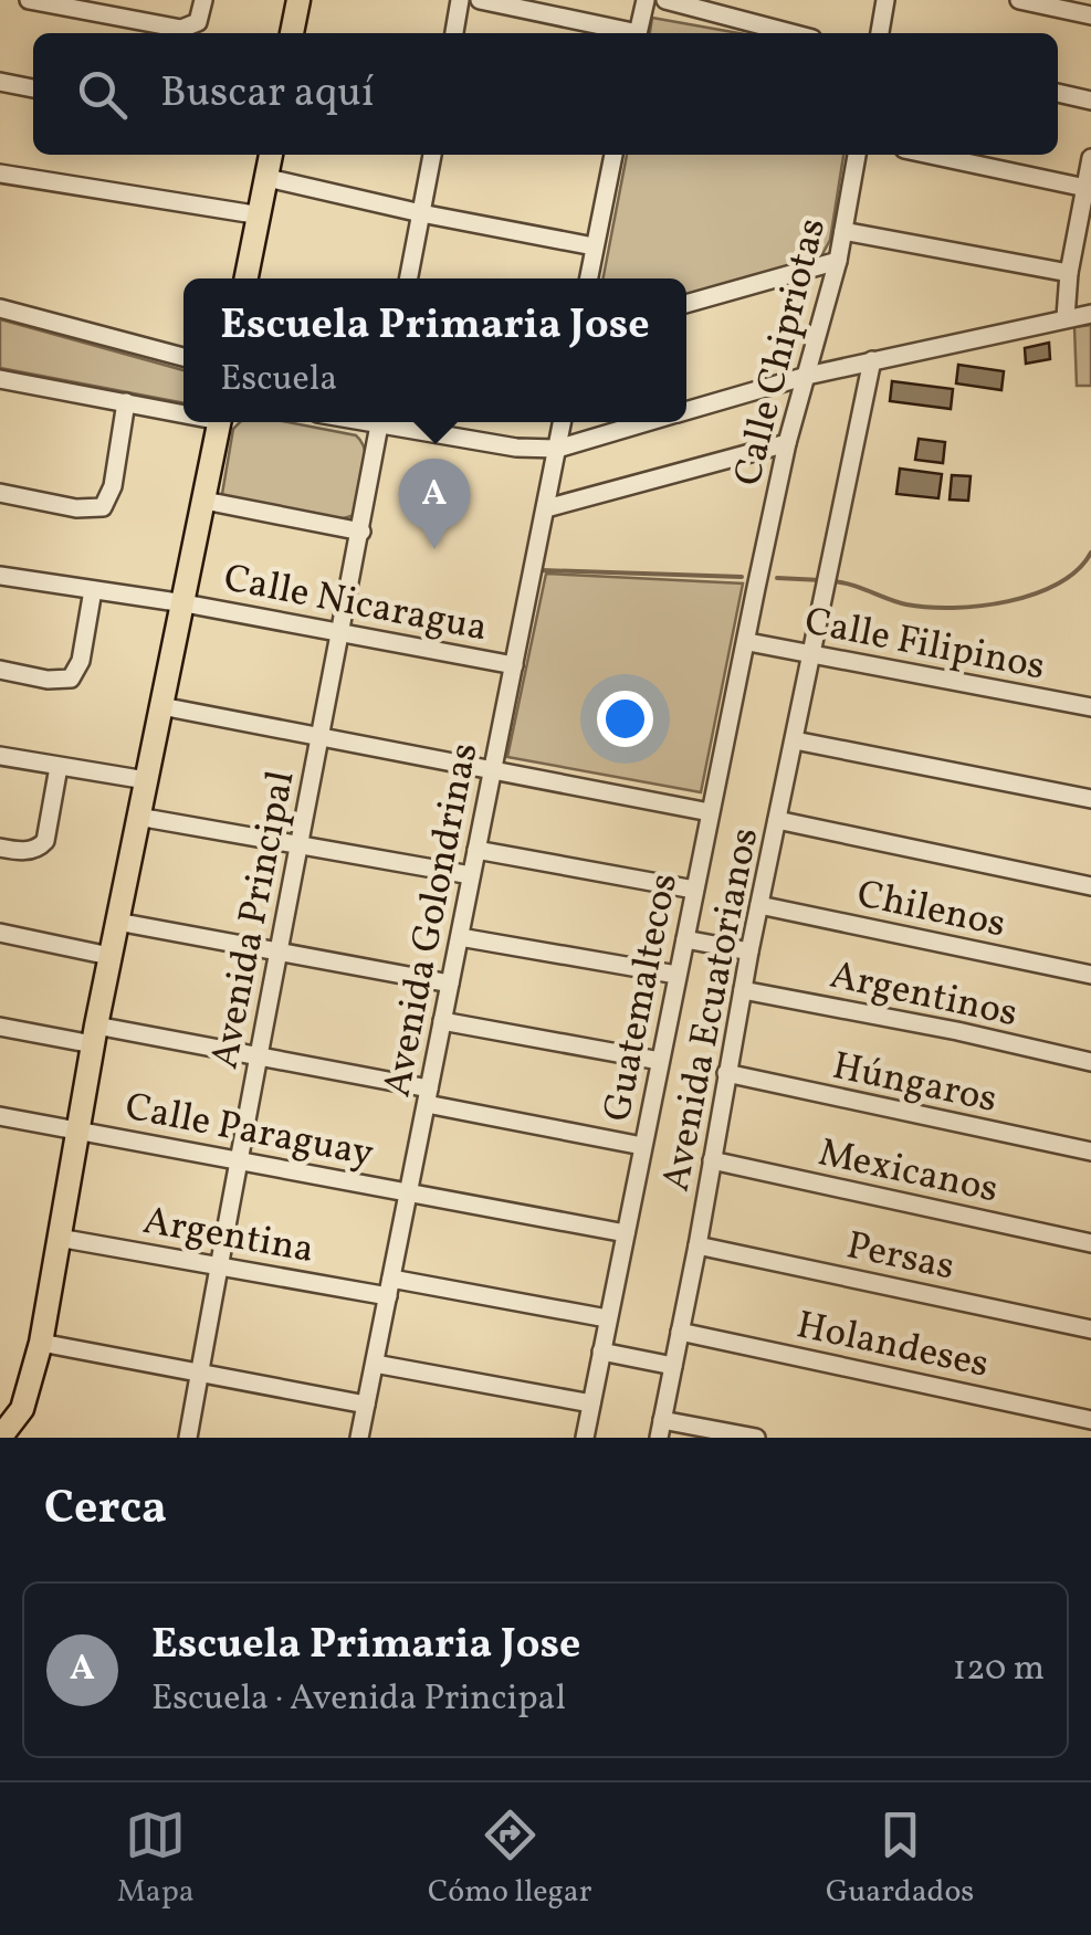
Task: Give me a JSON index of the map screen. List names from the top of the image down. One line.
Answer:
{"streets":{"street":["Calle Chipriotas","Calle Nicaragua","Calle Filipinos","Chilenos","Avenida Principal","Avenida Golondrinas","Argentinos","Guatemaltecos","Avenida Ecuatorianos","Húngaros","Calle Paraguay","Mexicanos","Argentina","Persas","Holandeses"]},"crossings":[["Calle Chipriotas","Guatemaltecos"],["Calle Nicaragua","Avenida Principal"],["Calle Nicaragua","Avenida Golondrinas"],["Calle Filipinos","Guatemaltecos"],["Calle Filipinos","Avenida Ecuatorianos"],["Chilenos","Avenida Ecuatorianos"],["Avenida Principal","Calle Paraguay"],["Avenida Principal","Argentina"],["Avenida Golondrinas","Calle Paraguay"],["Avenida Golondrinas","Argentina"],["Argentinos","Avenida Ecuatorianos"],["Guatemaltecos","Calle Paraguay"],["Guatemaltecos","Argentina"],["Avenida Ecuatorianos","Húngaros"],["Avenida Ecuatorianos","Mexicanos"],["Avenida Ecuatorianos","Persas"],["Avenida Ecuatorianos","Holandeses"]],"page":{"search":"Buscar aquí","popup":["Escuela Primaria Jose","Escuela"],"pins":"A","heading":"Cerca","list":[{"mark":"A","name":"Escuela Primaria Jose","note":"Escuela · Avenida Principal","value":"120 m"}],"nav":["Mapa","Cómo llegar","Guardados"]}}
